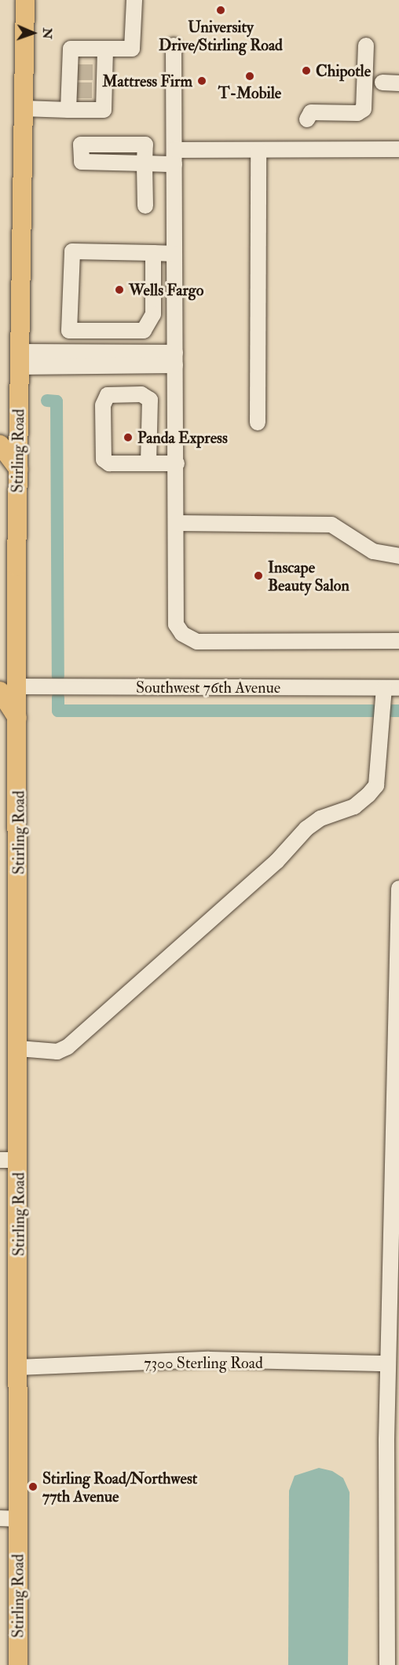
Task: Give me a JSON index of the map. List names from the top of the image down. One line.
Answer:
{"streets":{"main road":["Stirling Road"],"street":["Southwest 76th Avenue","7300 Sterling Road"]},"crossings":[["Stirling Road","Southwest 76th Avenue"],["Stirling Road","7300 Sterling Road"]],"places":["University Drive/Stirling Road","Chipotle","T-Mobile","Mattress Firm","Wells Fargo","Panda Express","Inscape Beauty Salon","Stirling Road/Northwest 77th Avenue"],"north":"right"}
